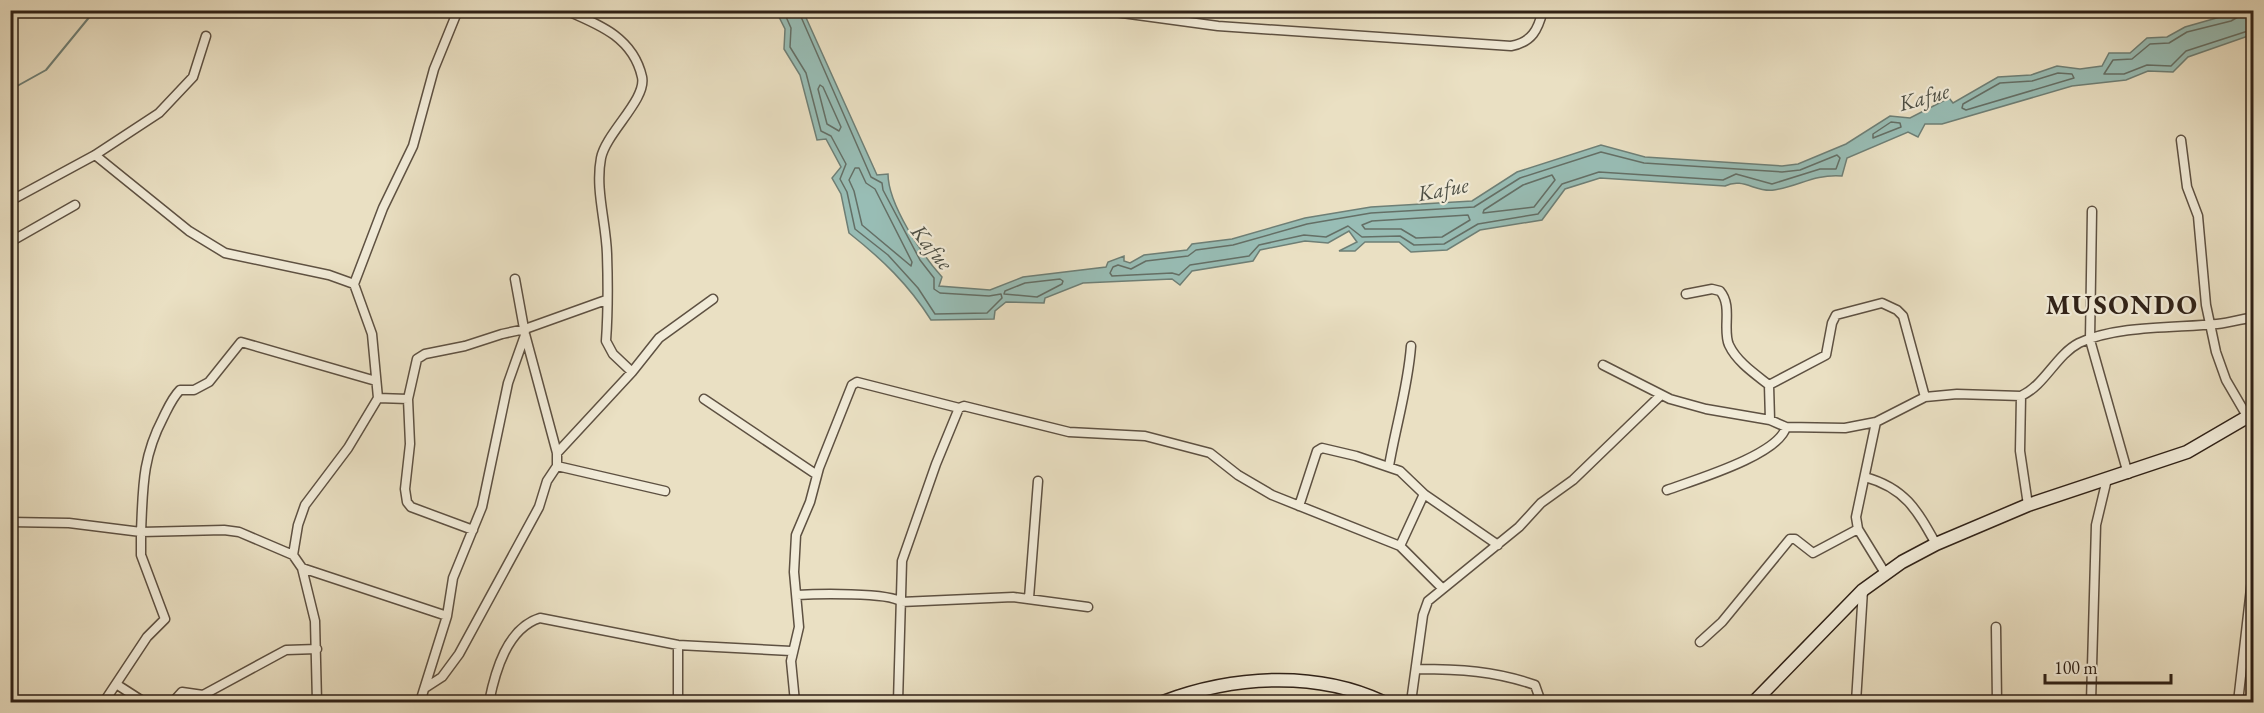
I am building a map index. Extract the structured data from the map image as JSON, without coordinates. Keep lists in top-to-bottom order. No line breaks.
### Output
{"districts":["MUSONDO"],"water":["Kafue"],"scale_bar":"100 m"}
